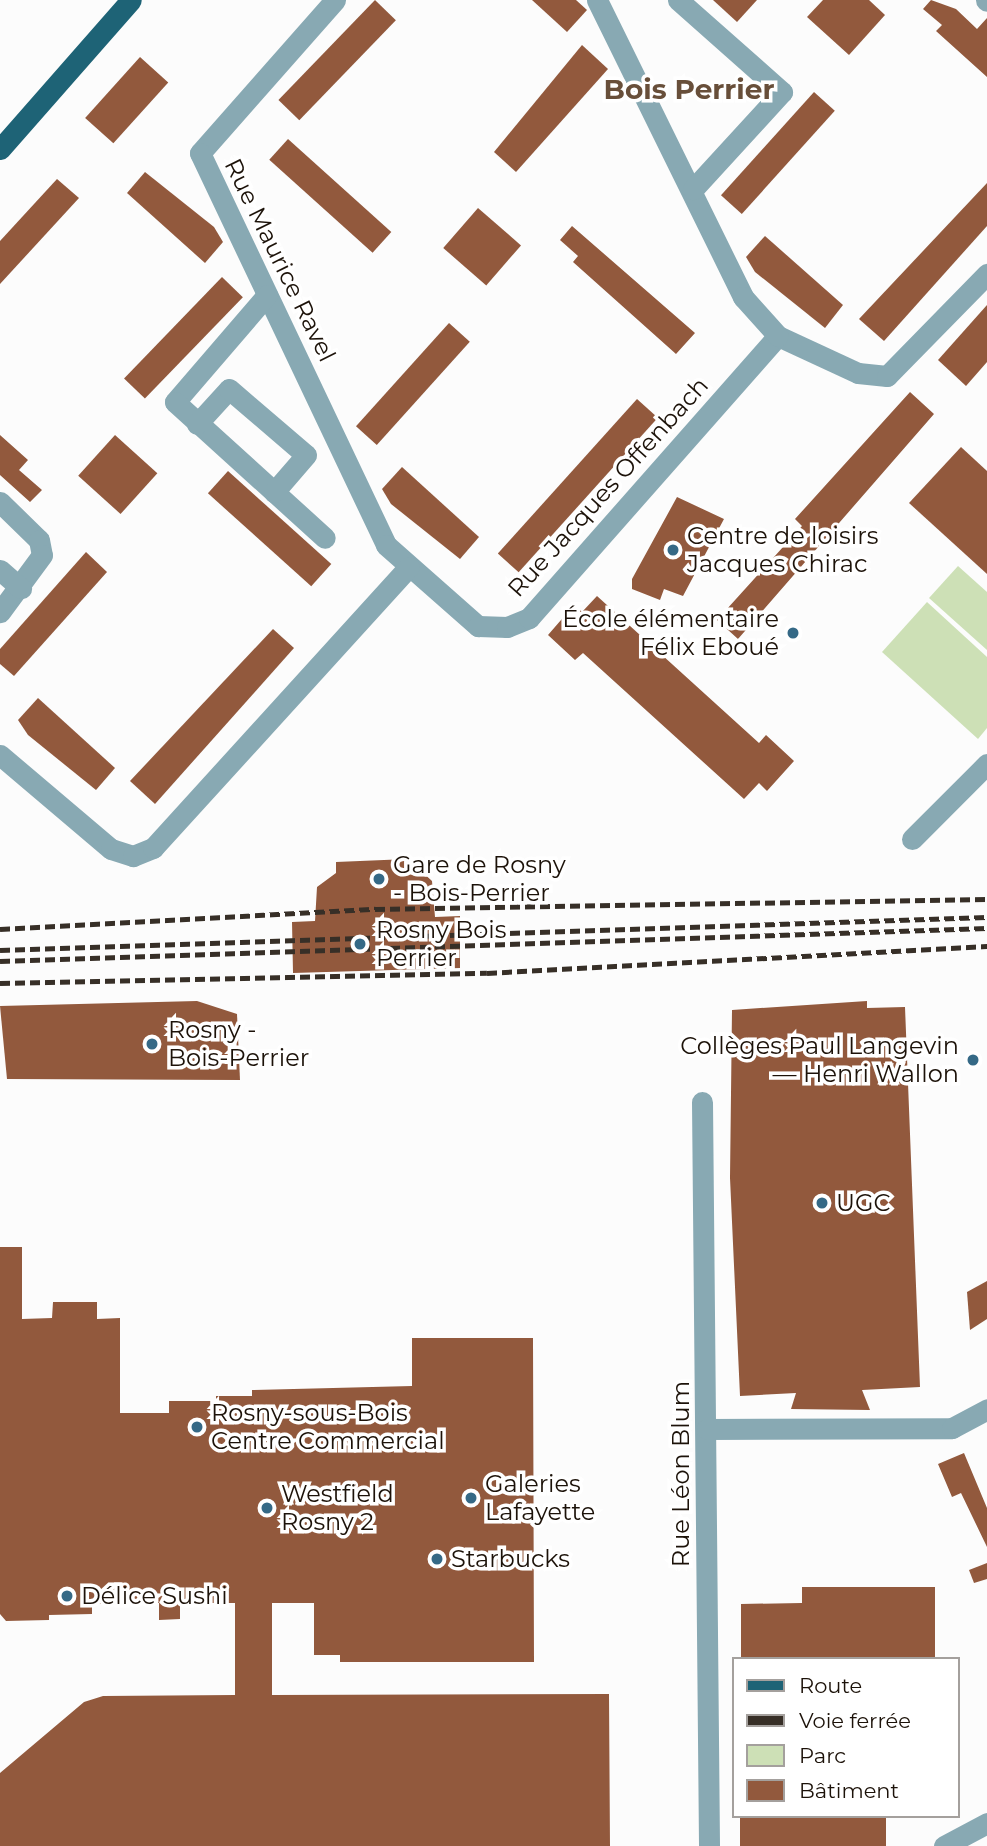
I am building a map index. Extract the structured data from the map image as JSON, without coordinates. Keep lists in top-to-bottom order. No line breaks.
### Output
{"streets":{"street":["Rue Maurice Ravel","Rue Jacques Offenbach","Rue Léon Blum"]},"crossings":[["Rue Maurice Ravel","Rue Jacques Offenbach"]],"districts":["Bois Perrier"],"places":["Centre de loisirs Jacques Chirac","École élémentaire Félix Eboué","Gare de Rosny - Bois-Perrier","Rosny Bois Perrier","Rosny - Bois-Perrier","Collèges Paul Langevin — Henri Wallon","UGC","Rosny-sous-Bois Centre Commercial","Galeries Lafayette","Westfield Rosny 2","Starbucks","Délice Sushi"],"legend":["Route","Voie ferrée","Parc","Bâtiment"]}
